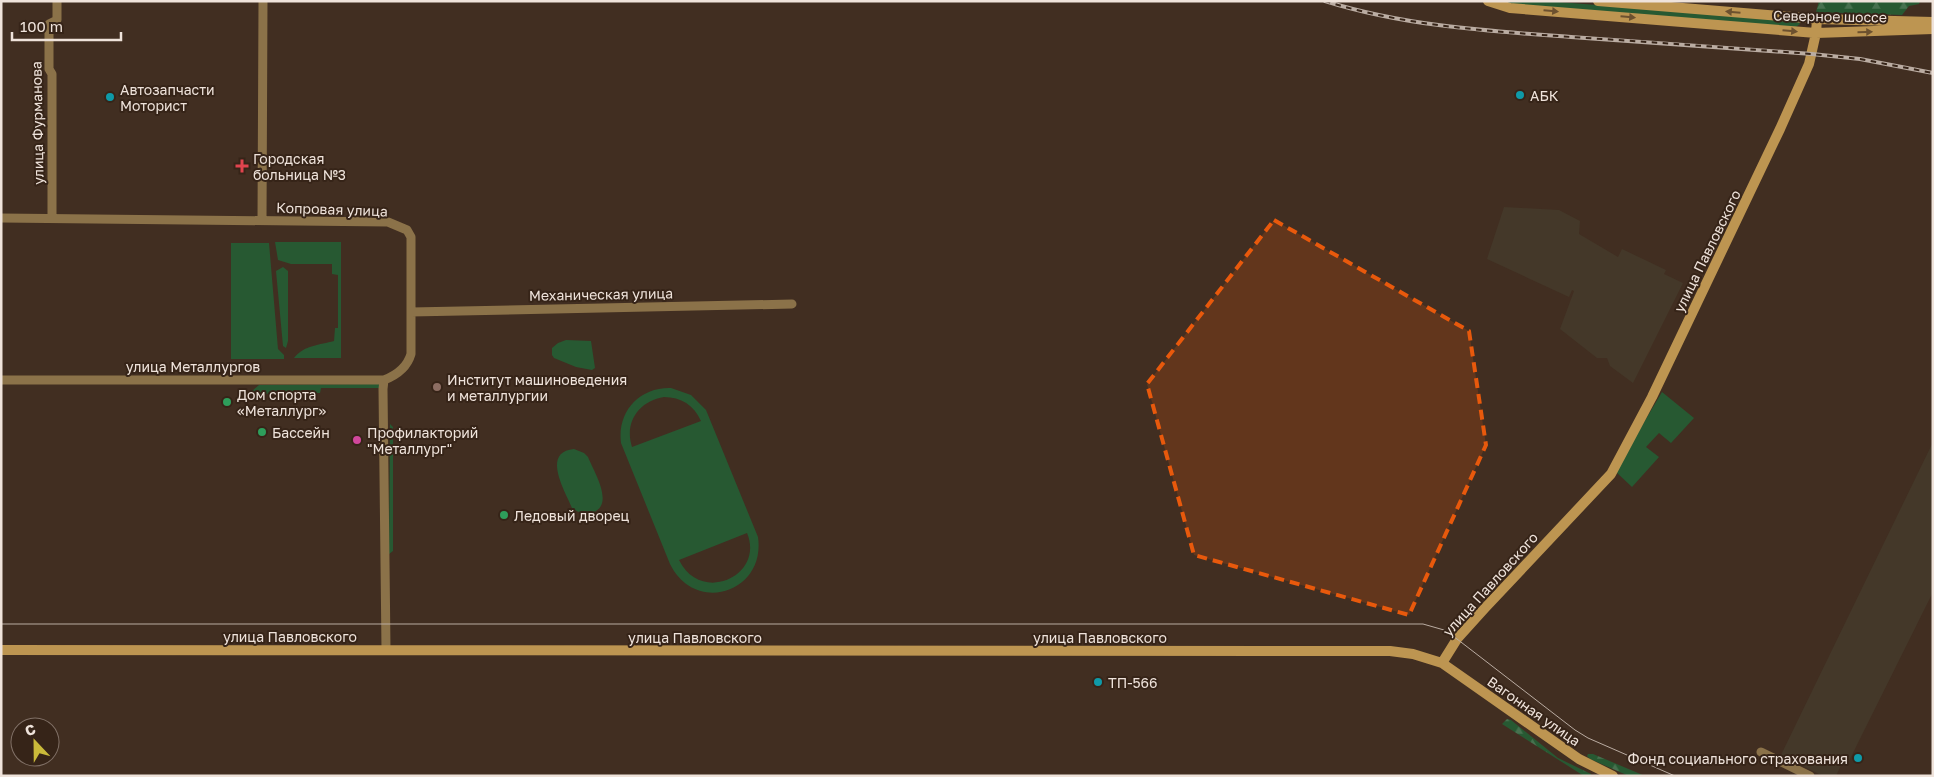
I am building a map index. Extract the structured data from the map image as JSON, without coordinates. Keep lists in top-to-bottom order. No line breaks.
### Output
{"streets":{"street":["Северное шоссе","улица Фурманова","Копровая улица","улица Павловского","Механическая улица","улица Металлургов","Вагонная улица"]},"crossings":[["Северное шоссе","улица Павловского"],["улица Фурманова","Копровая улица"],["Копровая улица","Механическая улица"],["Копровая улица","улица Металлургов"],["улица Павловского","Вагонная улица"]],"places":{"other":["АБК","Автозапчасти Моторист","Институт машиноведения и металлургии","Дом спорта «Металлург»","Бассейн","Профилакторий \"Металлург\"","Ледовый дворец","ТП-566","Фонд социального страхования"],"health":["Городская больница №3"]},"scale_bar":"100 m","north":"top"}
